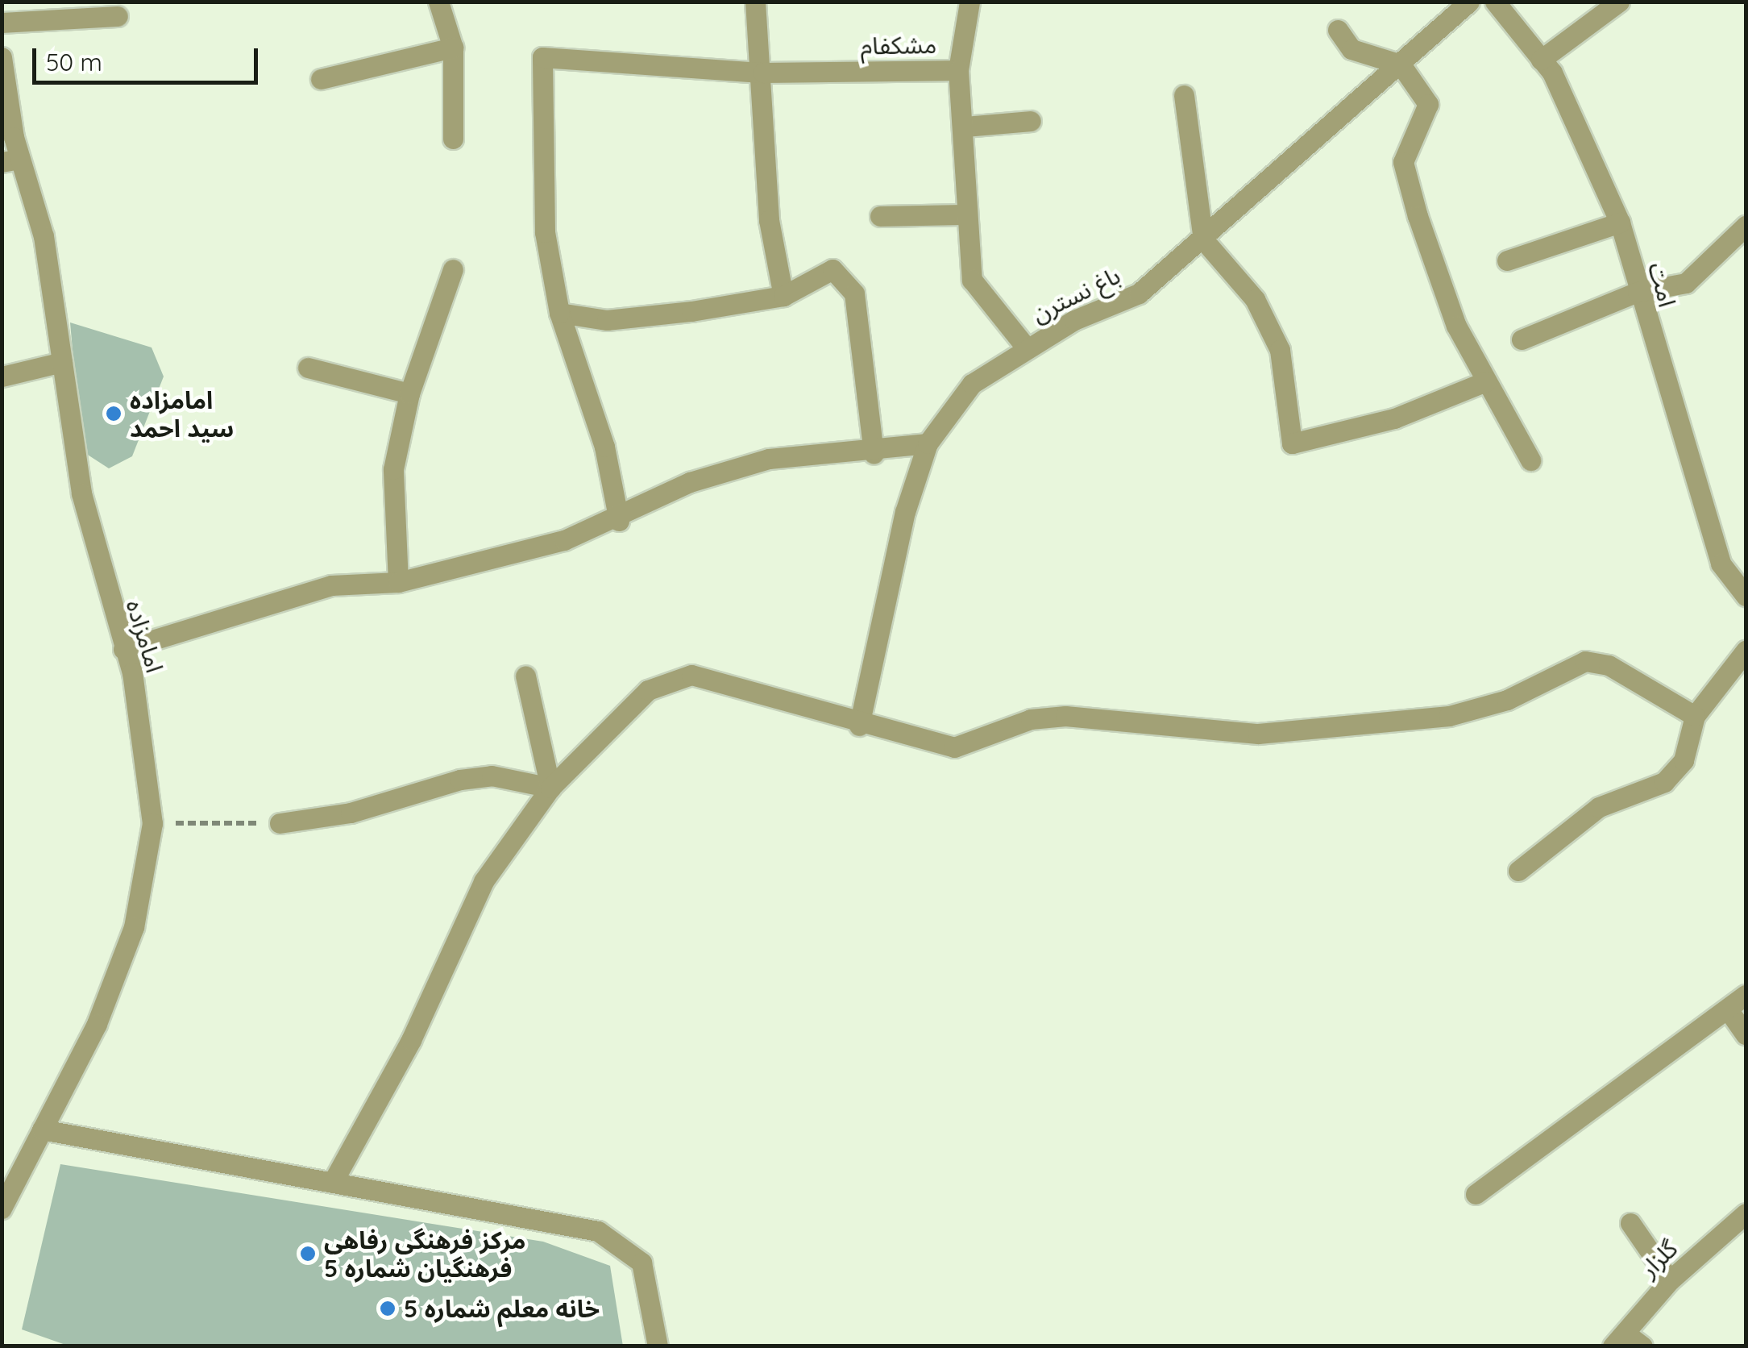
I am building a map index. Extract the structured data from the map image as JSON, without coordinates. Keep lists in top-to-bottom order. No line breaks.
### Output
{"streets":{"street":["مشکفام","امت","باغ نسترن","امامزاده","گلزار"]},"crossings":[["مشکفام","باغ نسترن"]],"places":["امامزاده سید احمد","مرکز فرهنگی رفاهی فرهنگیان شماره 5","خانه معلم شماره 5"],"scale_bar":"50 m"}
